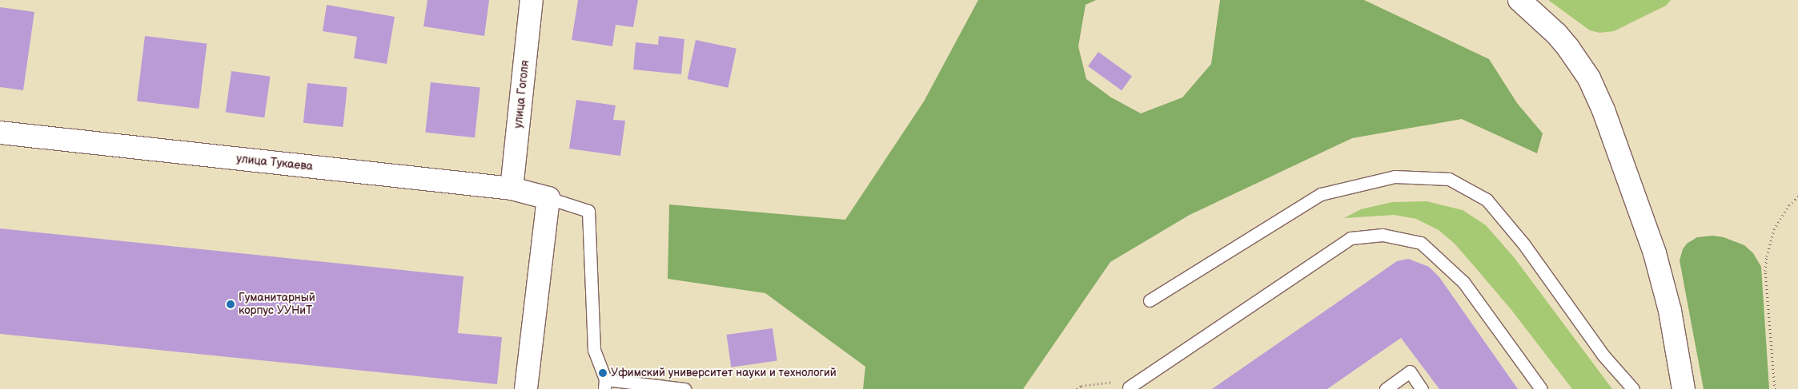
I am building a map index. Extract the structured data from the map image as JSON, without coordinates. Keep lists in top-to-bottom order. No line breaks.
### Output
{"streets":{"street":["улица Гоголя","улица Тукаева"]},"crossings":[["улица Гоголя","улица Тукаева"]],"places":["Гуманитарный корпус УУНиТ","Уфимский университет науки и технологий"]}
